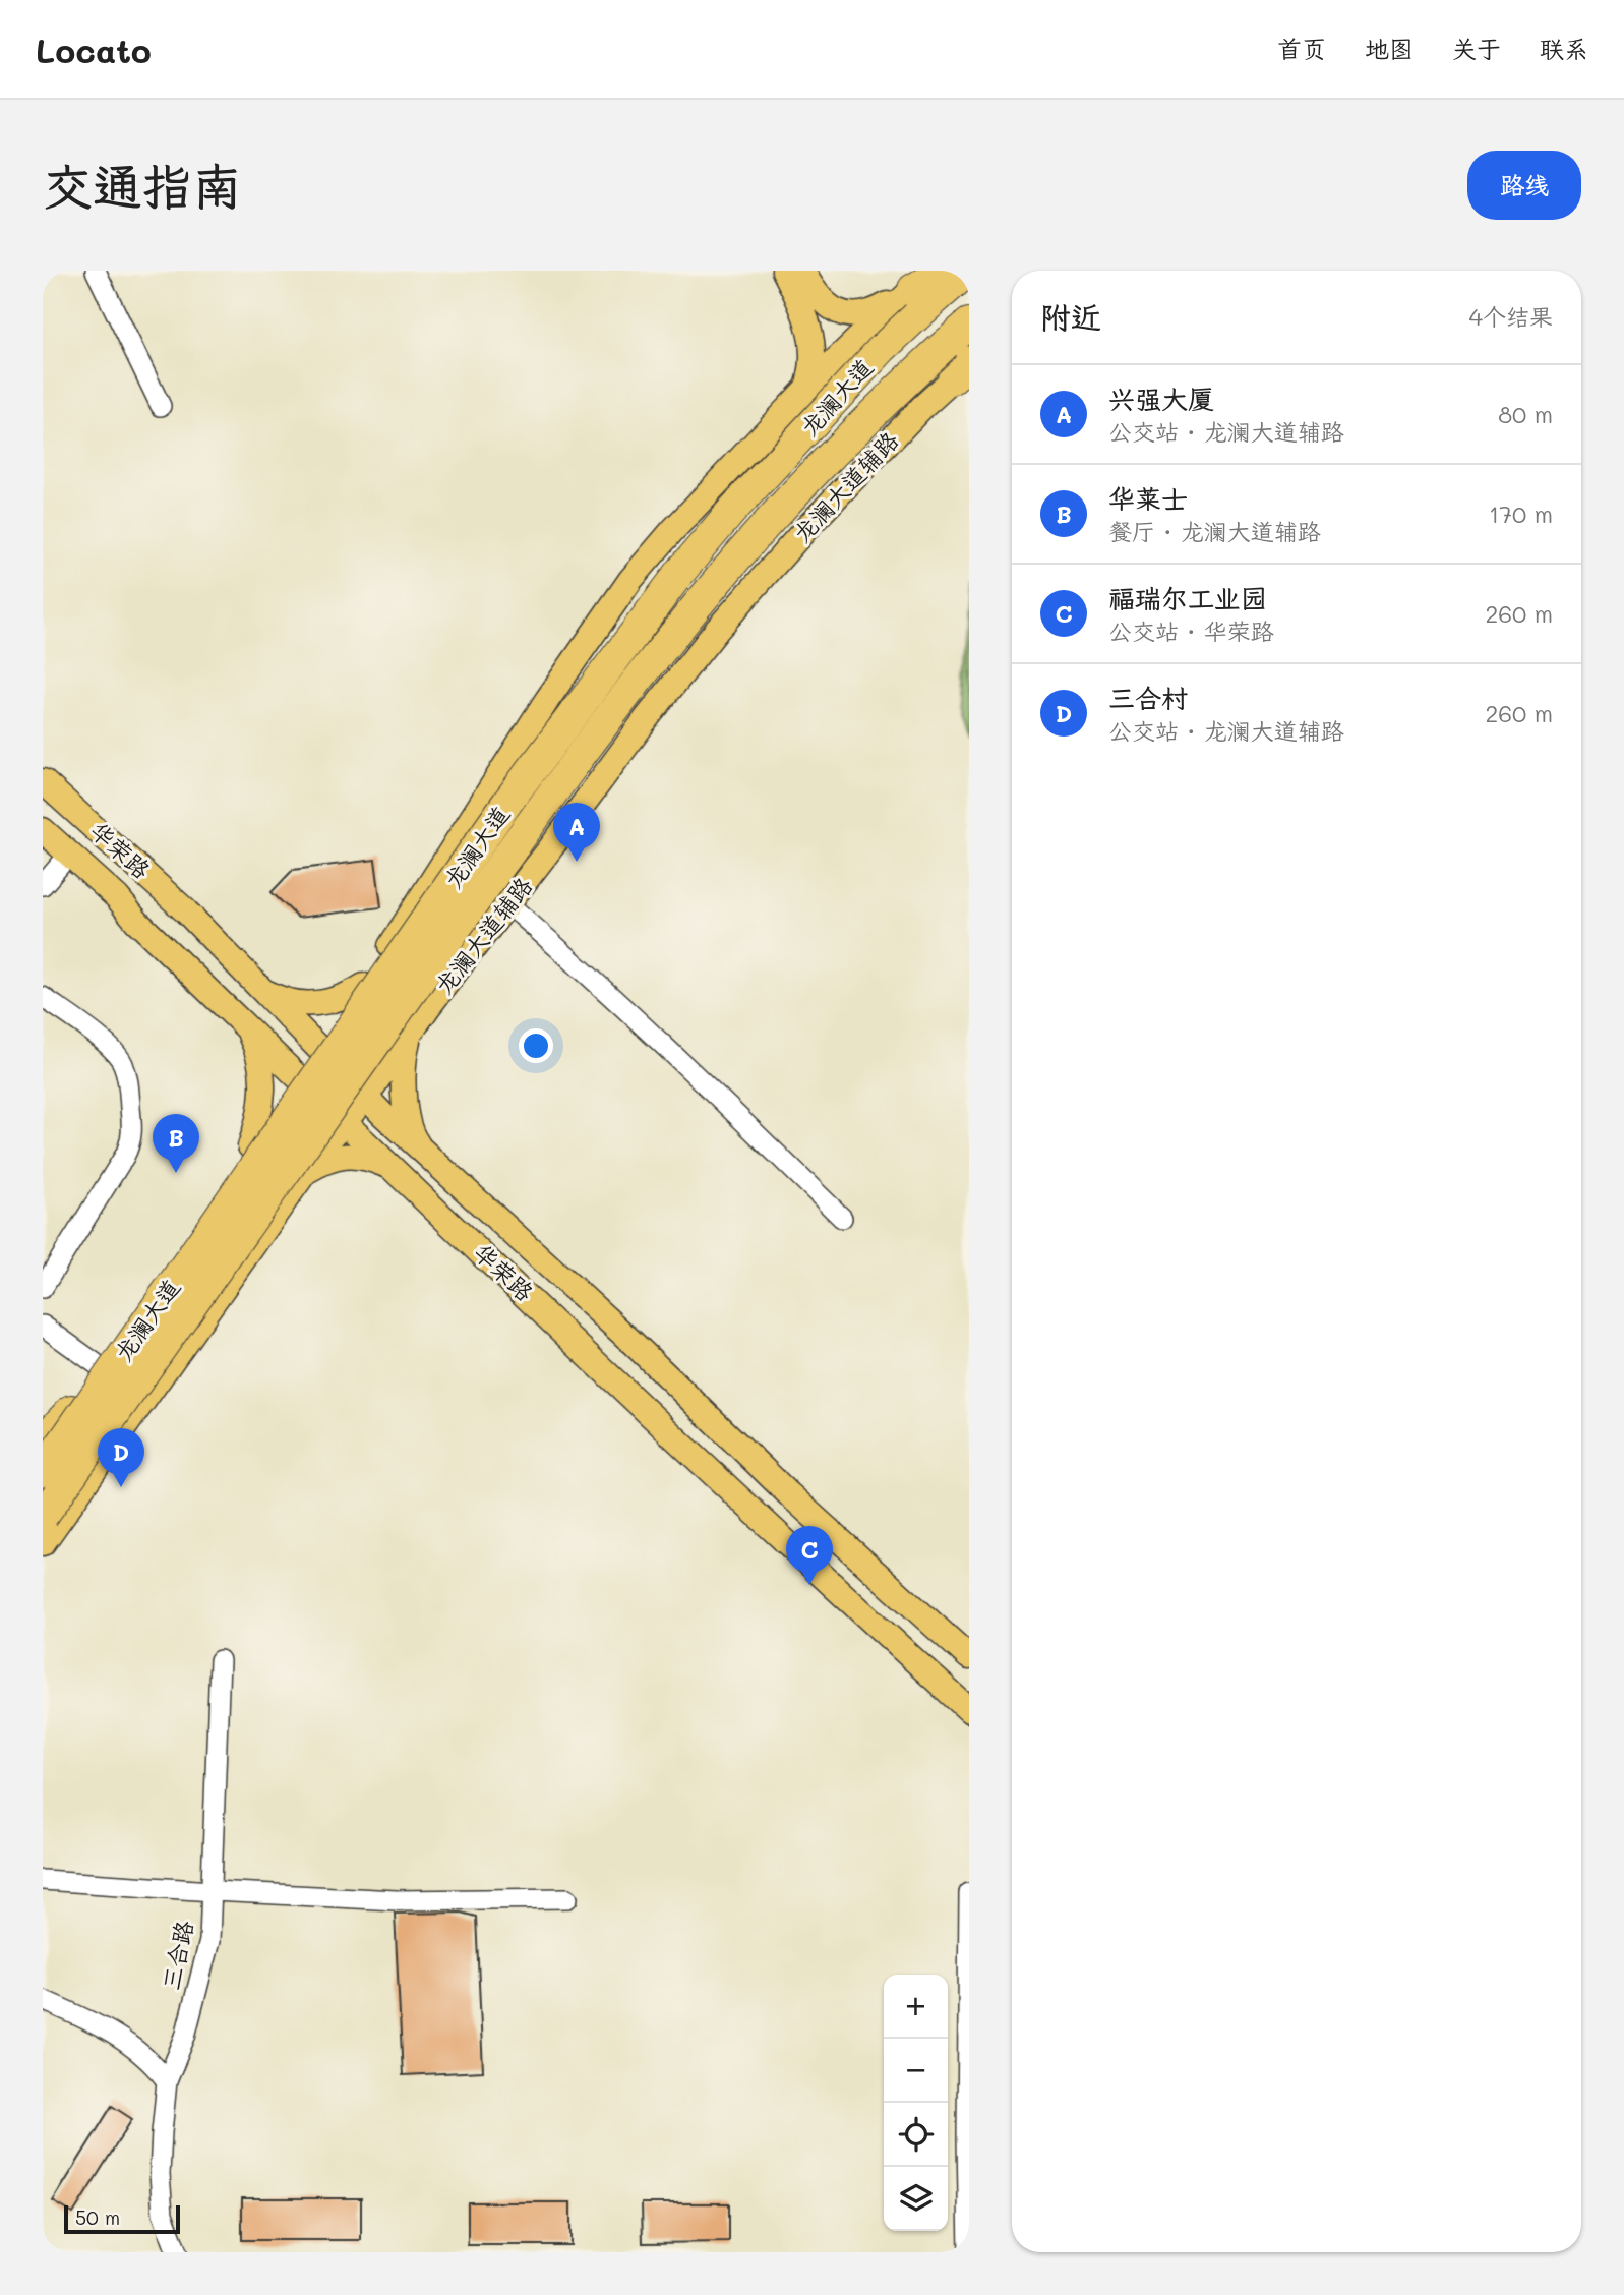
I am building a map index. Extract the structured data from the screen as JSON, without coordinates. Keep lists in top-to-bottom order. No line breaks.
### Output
{"streets":{"highway":["龙澜大道"],"main road":["龙澜大道辅路","华荣路"],"street":["三合路"]},"crossings":[["龙澜大道","龙澜大道辅路"],["龙澜大道辅路","华荣路"]],"scale_bar":"50 m","page":{"header":"Locato","nav":["首页","地图","关于","联系"],"buttons":"路线","title":"交通指南","heading":["附近","4个结果"],"list":[{"mark":"A","name":"兴强大厦","note":"公交站 · 龙澜大道辅路","value":"80 m"},{"mark":"B","name":"华莱士","note":"餐厅 · 龙澜大道辅路","value":"170 m"},{"mark":"C","name":"福瑞尔工业园","note":"公交站 · 华荣路","value":"260 m"},{"mark":"D","name":"三合村","note":"公交站 · 龙澜大道辅路","value":"260 m"}],"pins":["A","B","D","C"],"map_buttons":["+","−"],"scale":"50 m"}}
